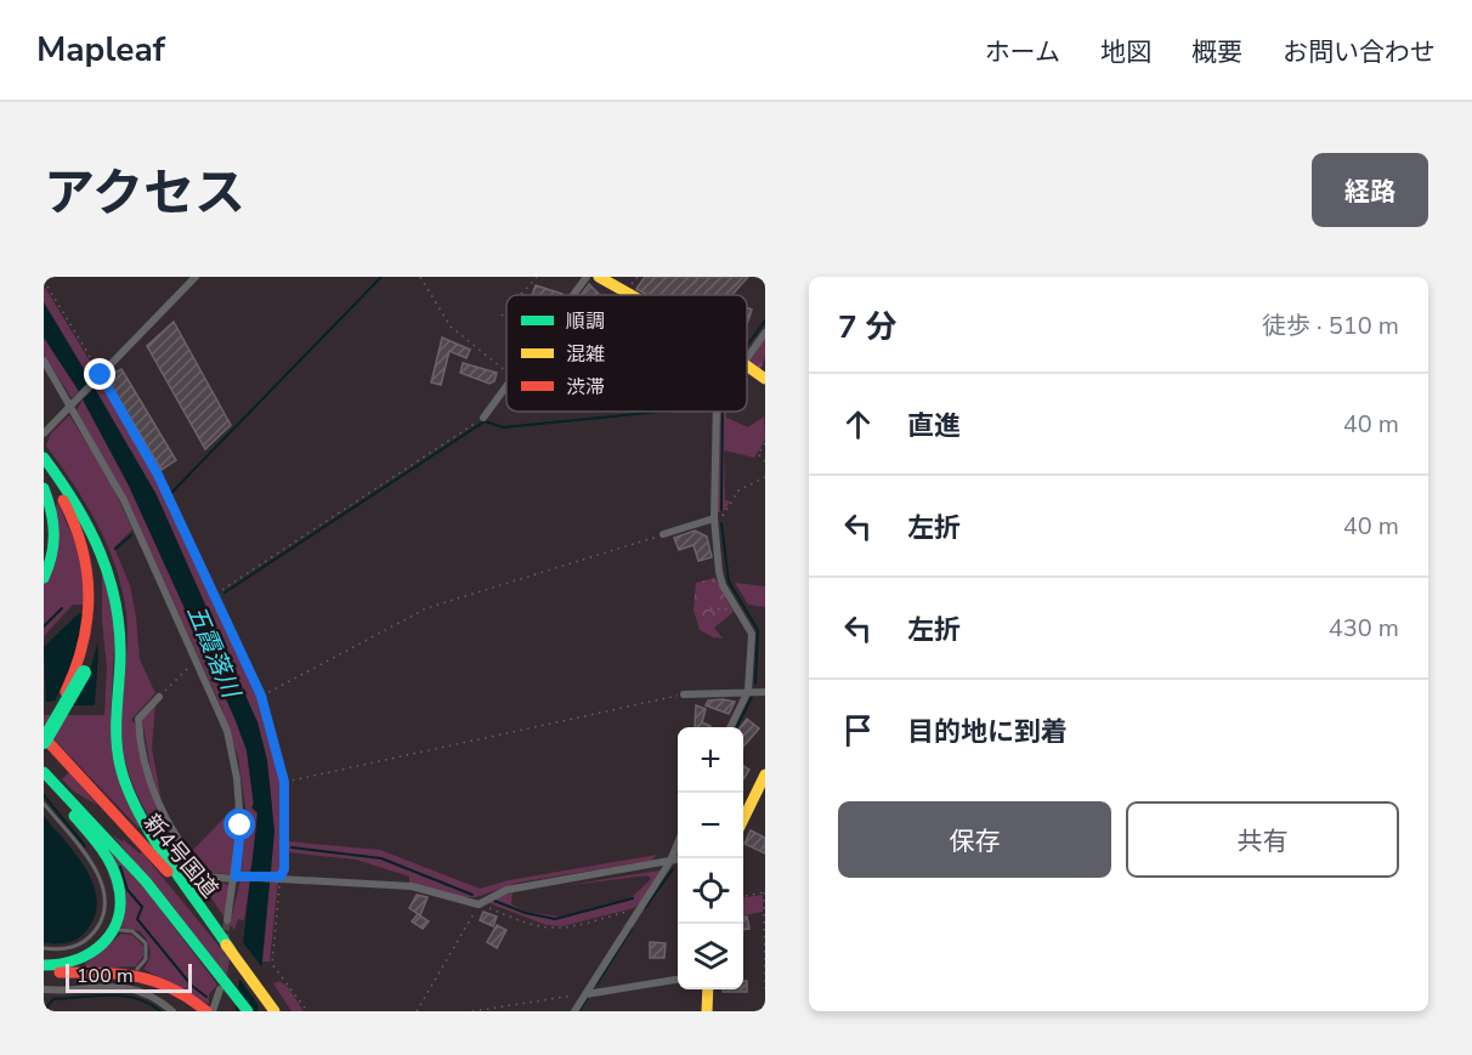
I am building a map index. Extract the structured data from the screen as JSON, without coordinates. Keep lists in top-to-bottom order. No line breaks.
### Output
{"streets":{"main road":["新4号国道"]},"water":["五霞落川"],"legend":["順調","混雑","渋滞"],"scale_bar":"100 m","page":{"header":"Mapleaf","nav":["ホーム","地図","概要","お問い合わせ"],"title":"アクセス","buttons":["経路",["保存","共有"]],"heading":["7 分","徒歩 · 510 m"],"list":[["直進","40 m"],["左折","40 m"],["左折","430 m"],"目的地に到着"],"map_buttons":["+","−"],"scale":"100 m"}}
